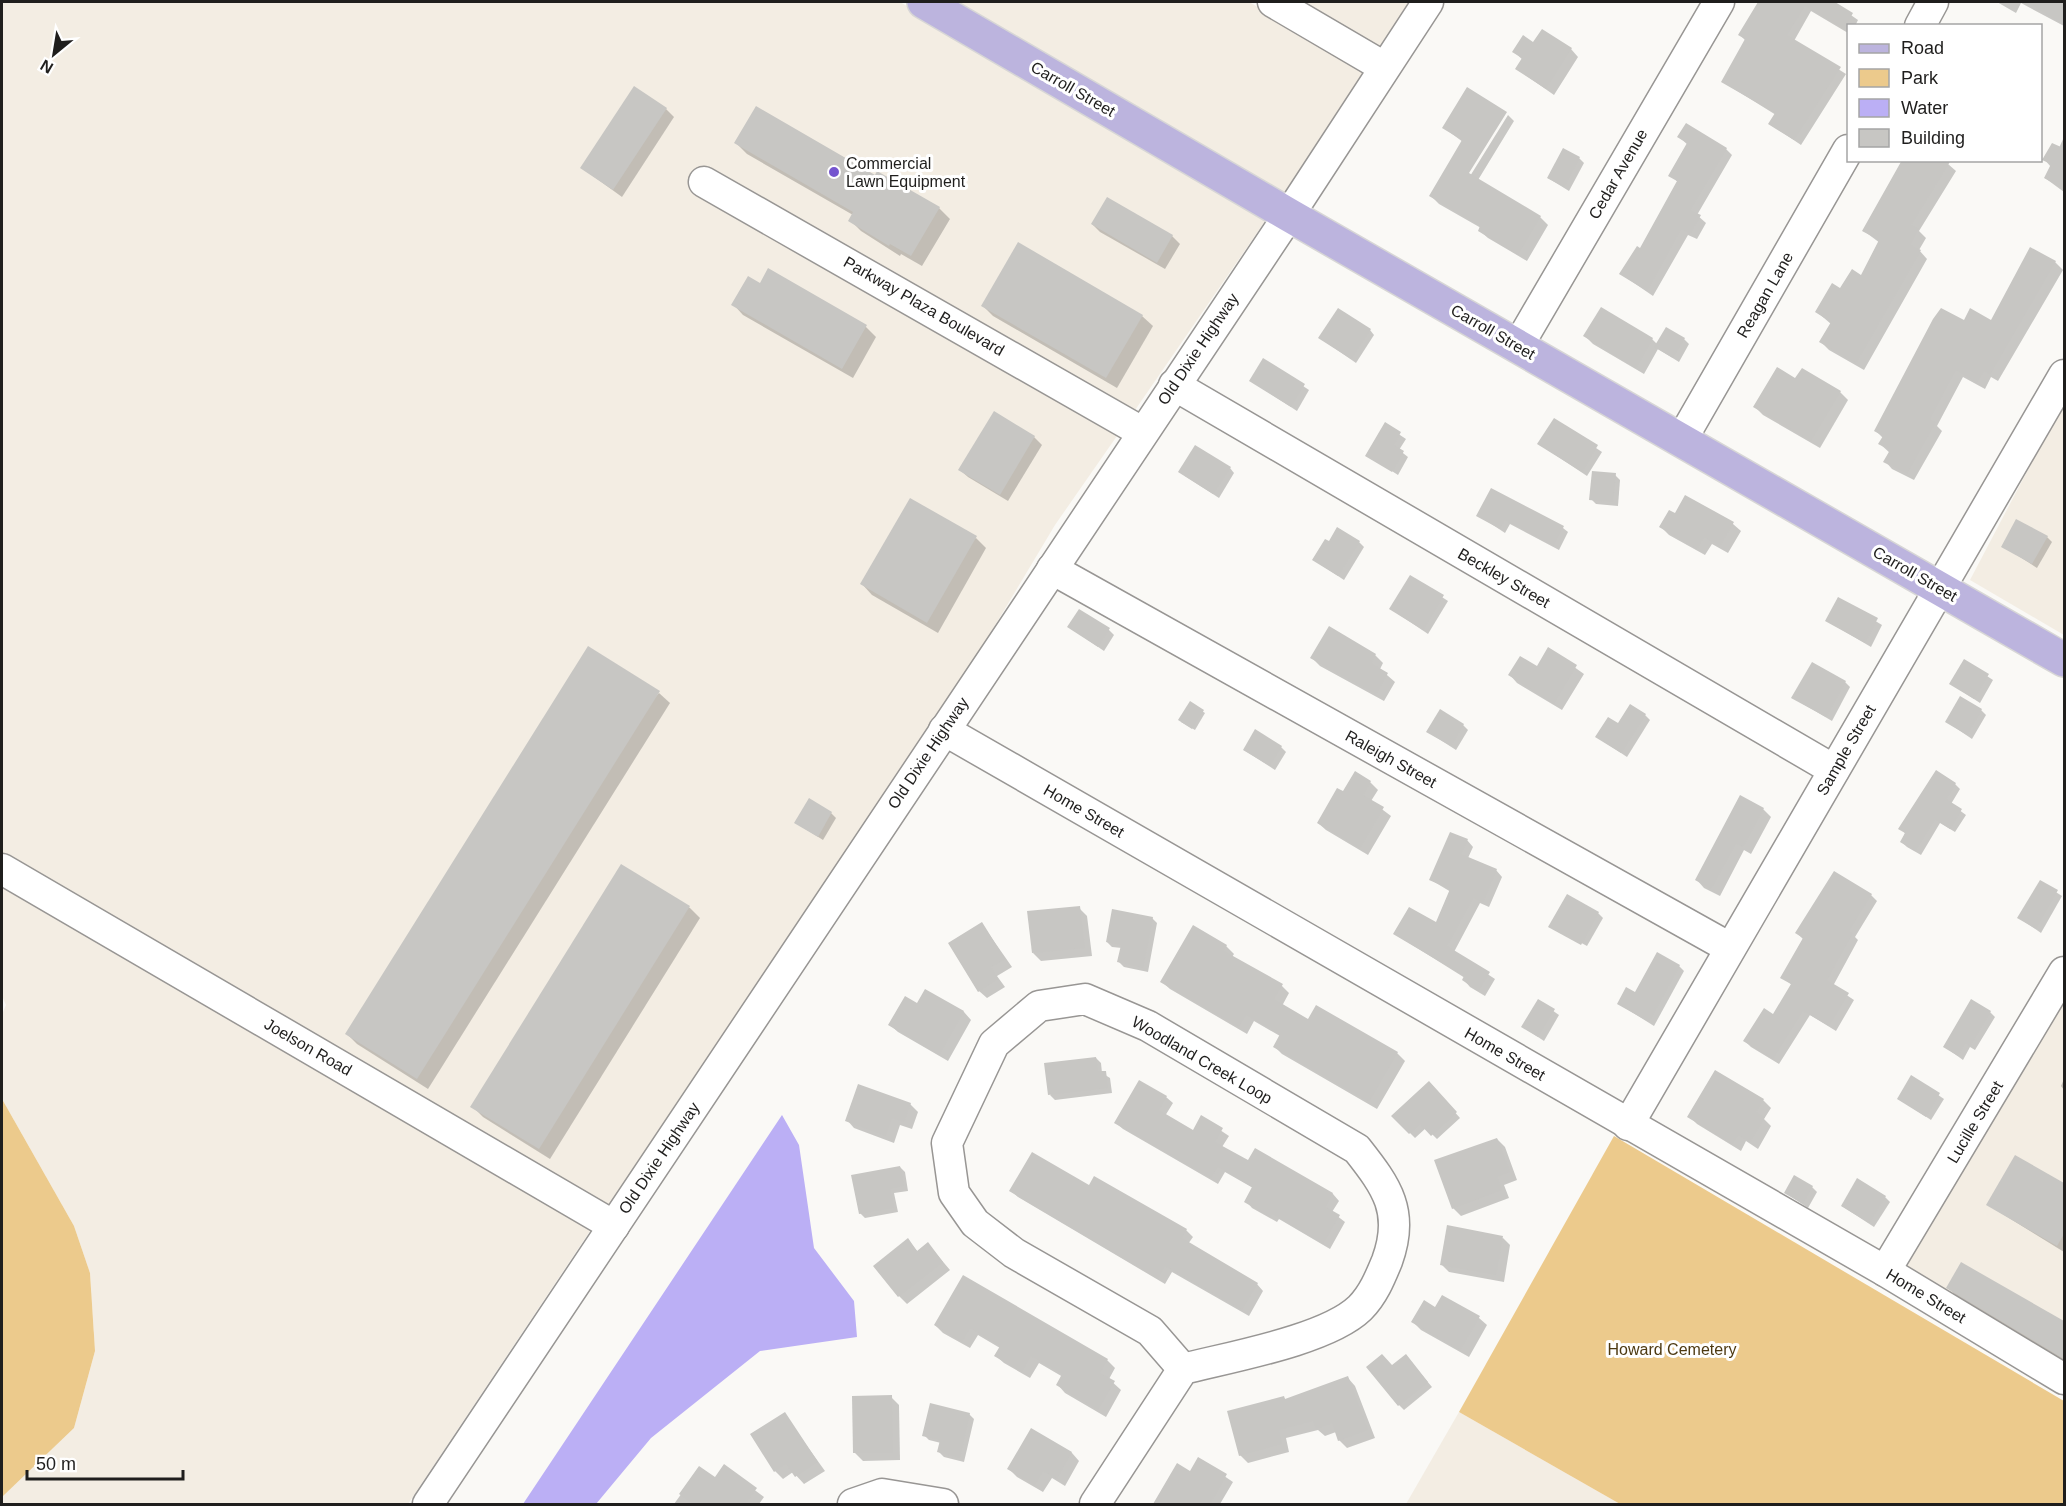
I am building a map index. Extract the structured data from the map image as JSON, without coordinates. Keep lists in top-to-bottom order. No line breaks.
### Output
{"streets":{"main road":["Carroll Street"],"street":["Cedar Avenue","Reagan Lane","Parkway Plaza Boulevard","Old Dixie Highway","Beckley Street","Sample Street","Raleigh Street","Home Street","Joelson Road","Woodland Creek Loop","Lucille Street"]},"crossings":[["Carroll Street","Cedar Avenue"],["Carroll Street","Reagan Lane"],["Carroll Street","Old Dixie Highway"],["Carroll Street","Sample Street"],["Parkway Plaza Boulevard","Old Dixie Highway"],["Old Dixie Highway","Beckley Street"],["Old Dixie Highway","Raleigh Street"],["Old Dixie Highway","Home Street"],["Old Dixie Highway","Joelson Road"],["Beckley Street","Sample Street"],["Sample Street","Raleigh Street"],["Sample Street","Home Street"],["Home Street","Lucille Street"]],"parks":["Howard Cemetery"],"places":["Commercial Lawn Equipment"],"legend":["Road","Park","Water","Building"],"scale_bar":"50 m","north":"bottom left"}
